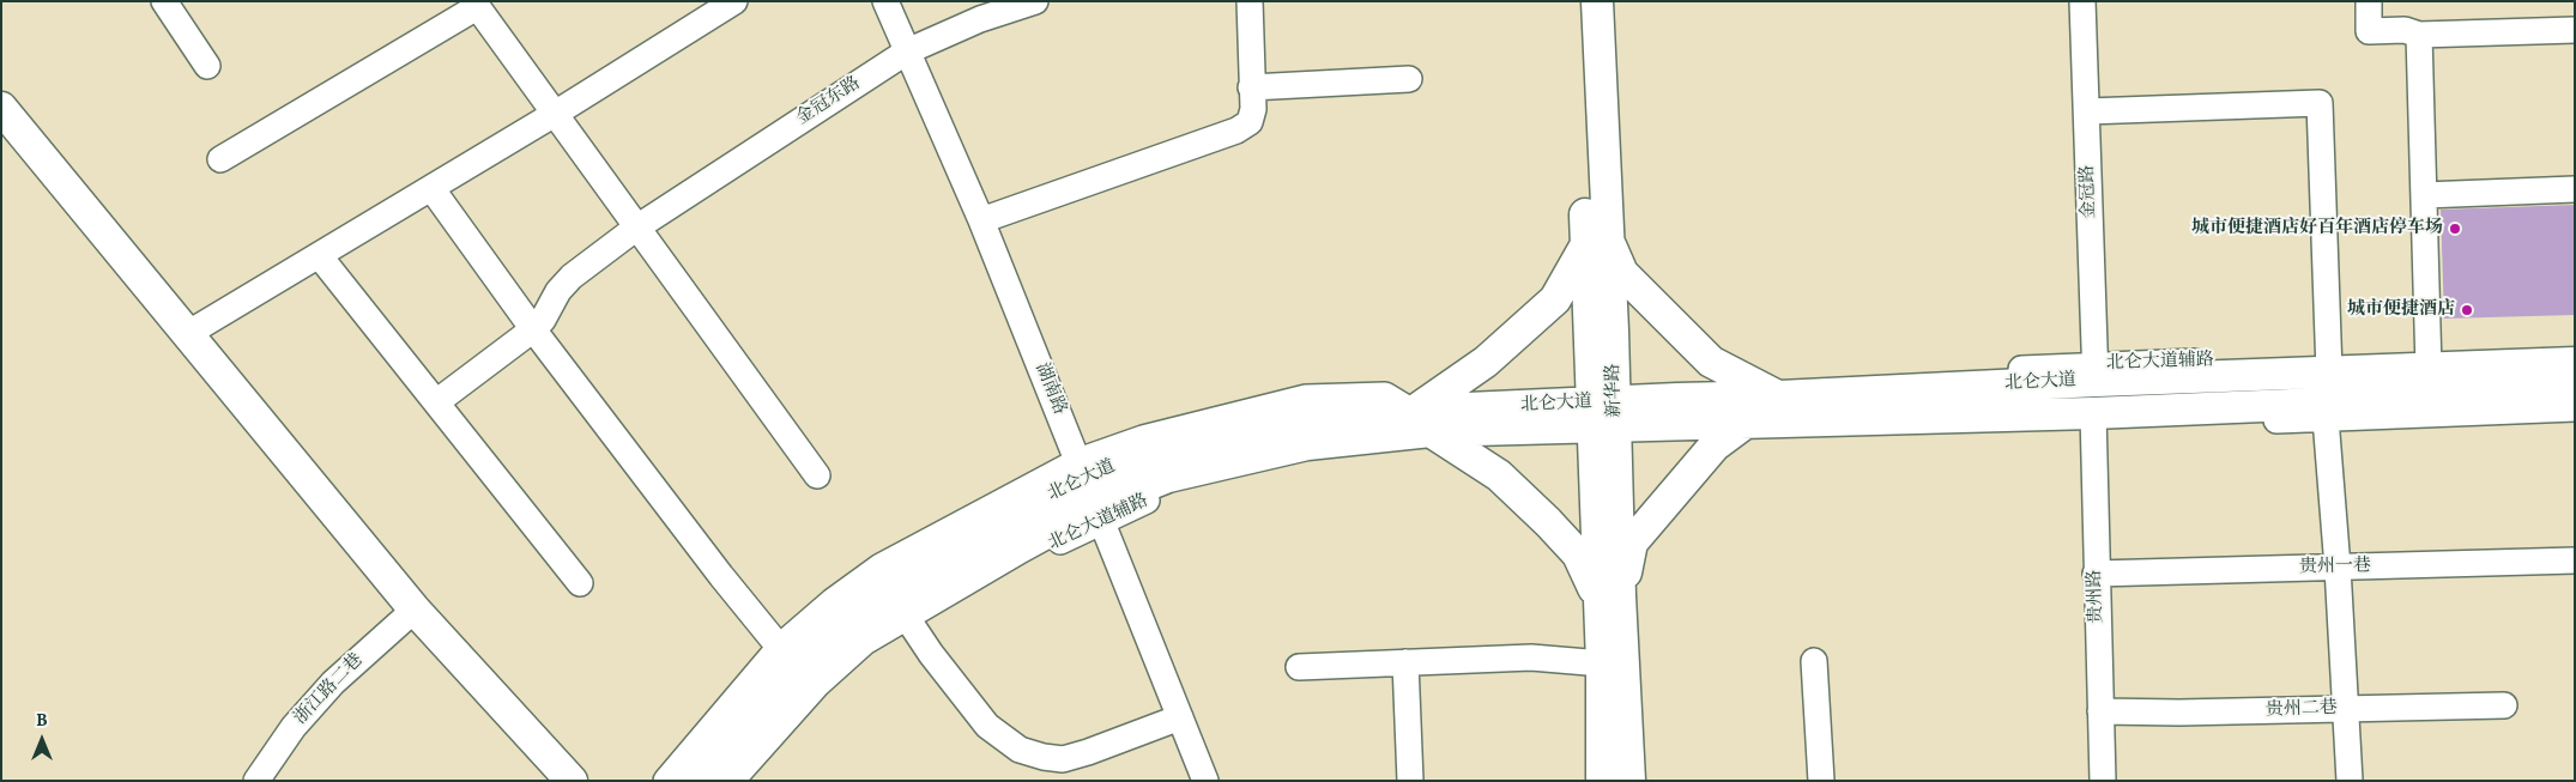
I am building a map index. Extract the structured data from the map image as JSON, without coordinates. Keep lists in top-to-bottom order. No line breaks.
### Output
{"streets":{"main road":["北仑大道","新华路"],"street":["金冠东路","金冠路","北仑大道辅路","湖南路","贵州一巷","贵州路","浙江路二巷","贵州二巷"]},"crossings":[["金冠东路","湖南路"],["金冠路","北仑大道辅路"],["金冠路","北仑大道"],["北仑大道辅路","北仑大道"],["北仑大道辅路","湖南路"],["北仑大道","湖南路"],["北仑大道","新华路"],["北仑大道","贵州路"],["贵州一巷","贵州路"],["贵州路","贵州二巷"]],"places":["城市便捷酒店好百年酒店停车场","城市便捷酒店"],"north":"top"}
